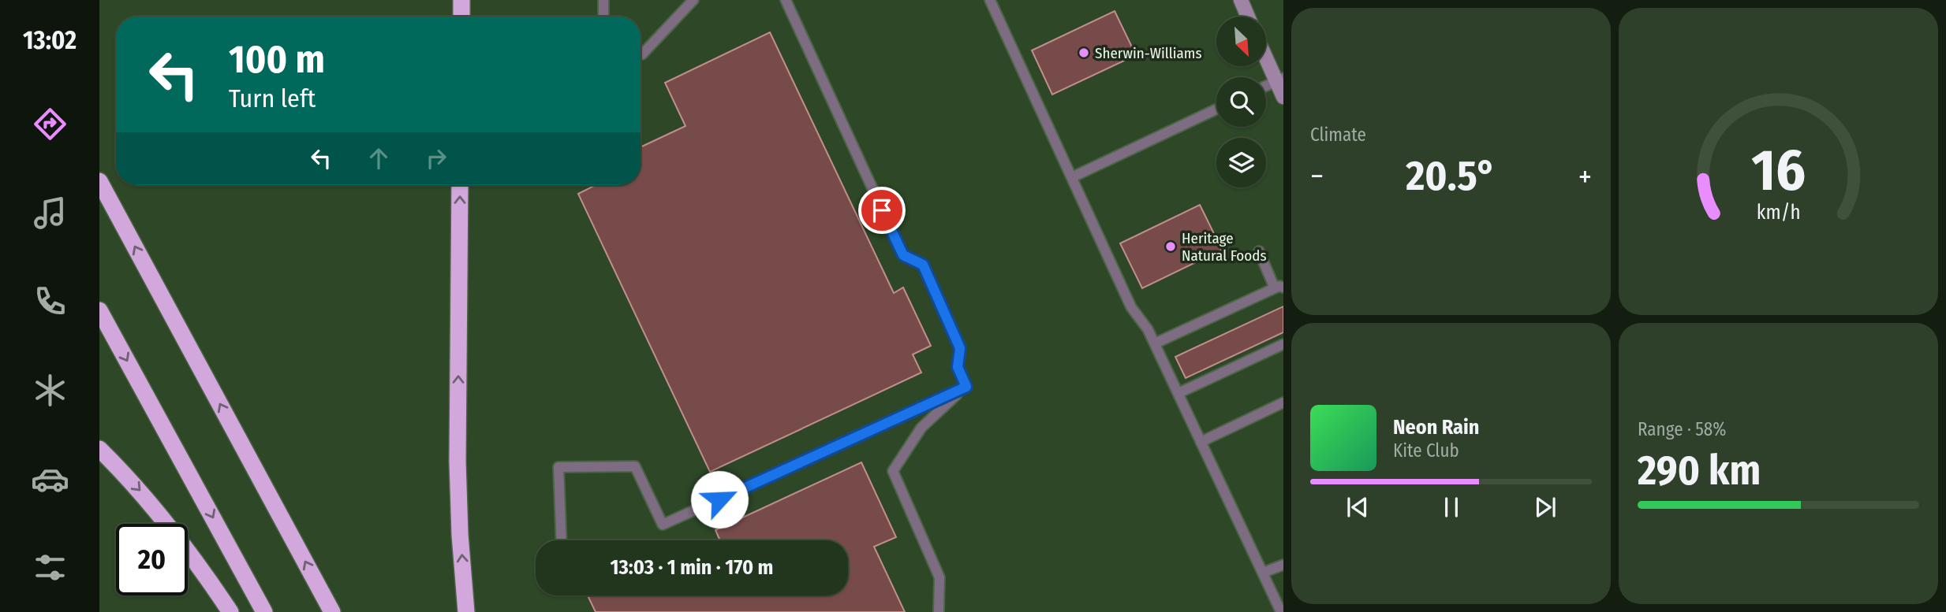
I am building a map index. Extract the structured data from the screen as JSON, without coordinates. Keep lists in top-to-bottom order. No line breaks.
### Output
{"places":["Sherwin-Williams","Heritage Natural Foods"],"north":"bottom right","page":{"tabs":"13:02","tile":["Climate",["Range · 58%","290 km"]],"turn":["100 m","Turn left"],"heat":["−","20.5°","+"],"song":["Neon Rain","Kite Club"],"limit":"20","trip":"13:03 · 1 min · 170 m","gauge":["16","km/h"]}}
